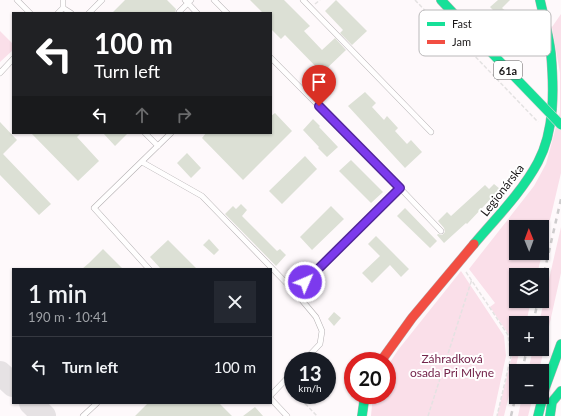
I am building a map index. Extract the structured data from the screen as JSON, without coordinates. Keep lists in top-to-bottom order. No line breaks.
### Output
{"streets":{"street":["61a","Legionárska"]},"parks":["Záhradková osada Pri Mlyne"],"legend":["Fast","Jam"],"north":"top","page":{"turn":["100 m","Turn left"],"map_buttons":["+","−"],"heading":["1 min","190 m · 10:41"],"list":[{"name":"Turn left","value":"100 m"}],"speed":"13 km/h","limit":"20"}}
